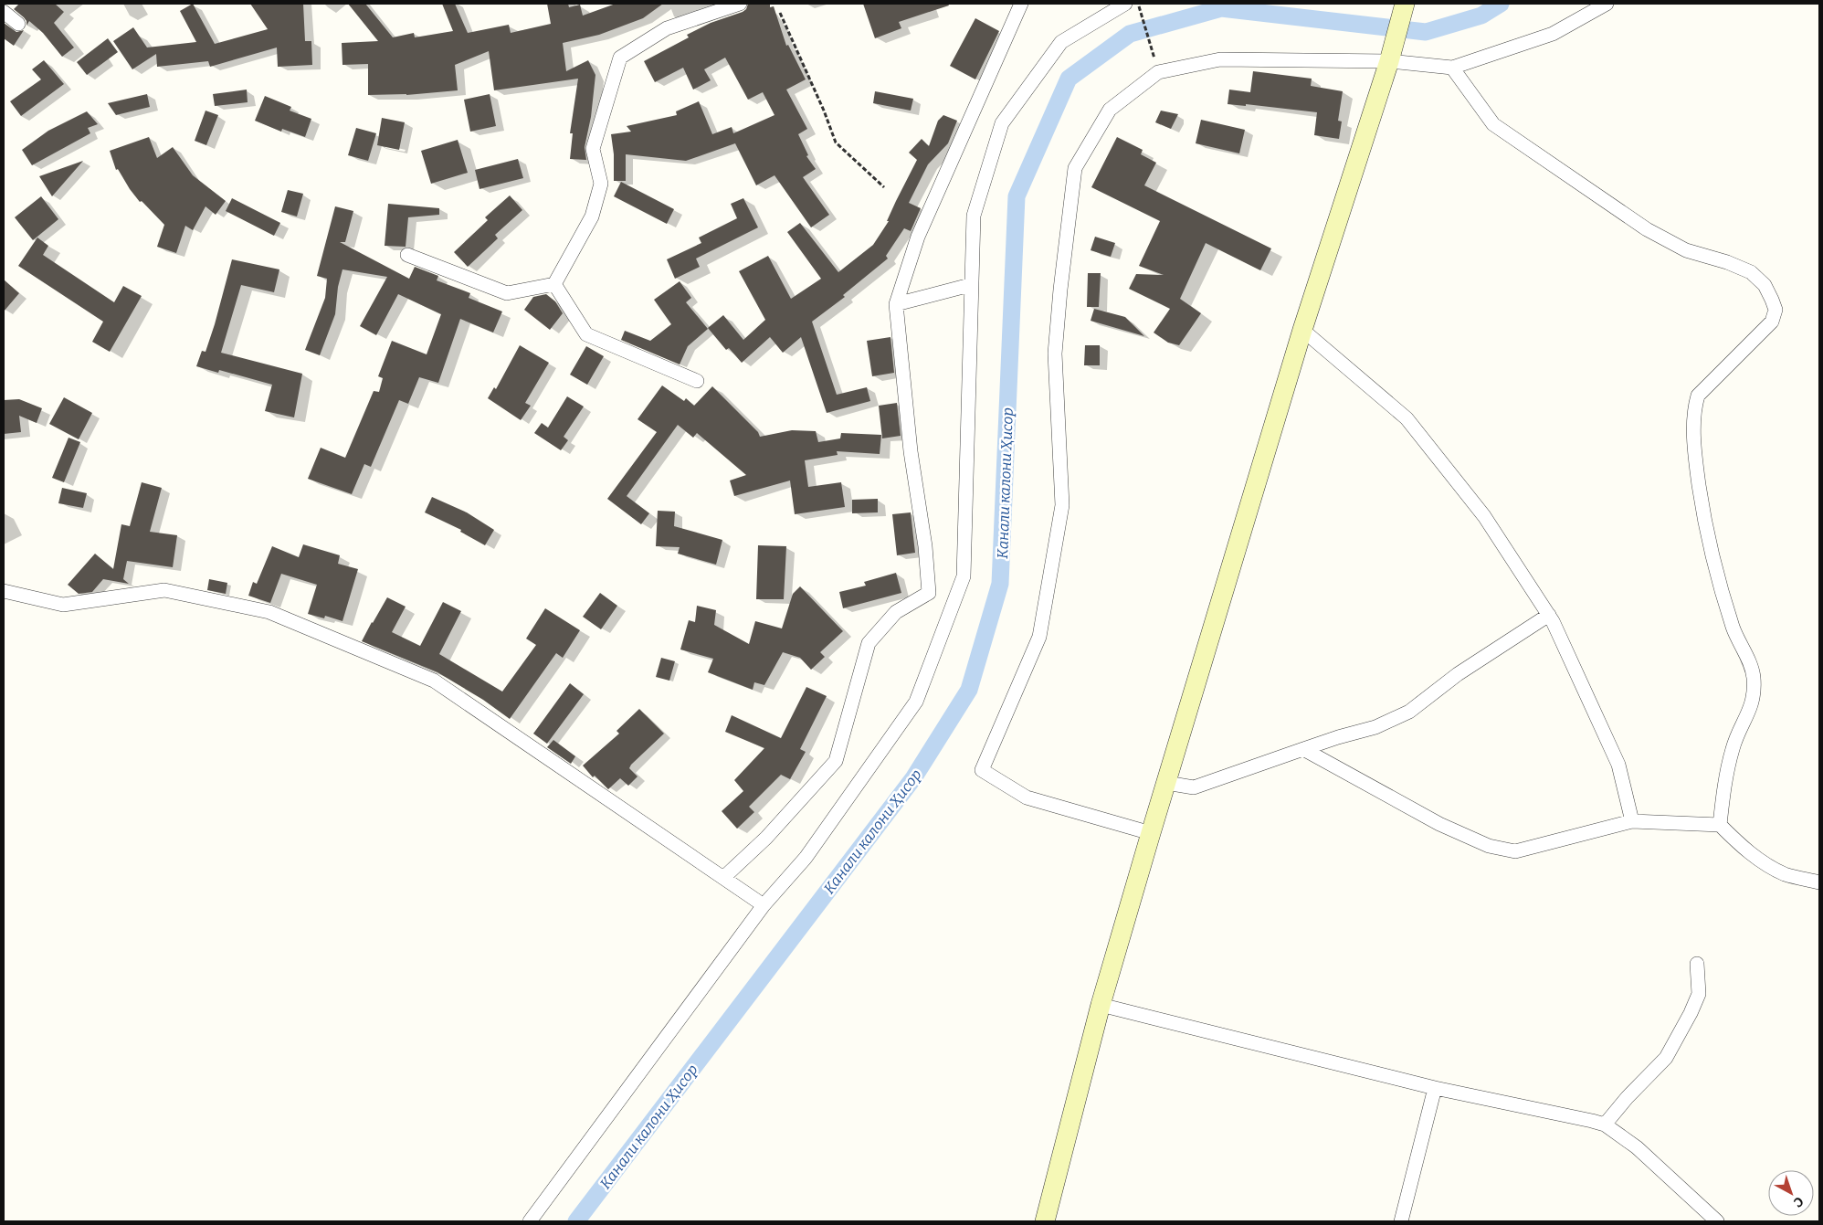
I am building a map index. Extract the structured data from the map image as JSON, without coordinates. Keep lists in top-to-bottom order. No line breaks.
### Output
{"water":["Канали калони Ҳисор"],"north":"bottom right"}
